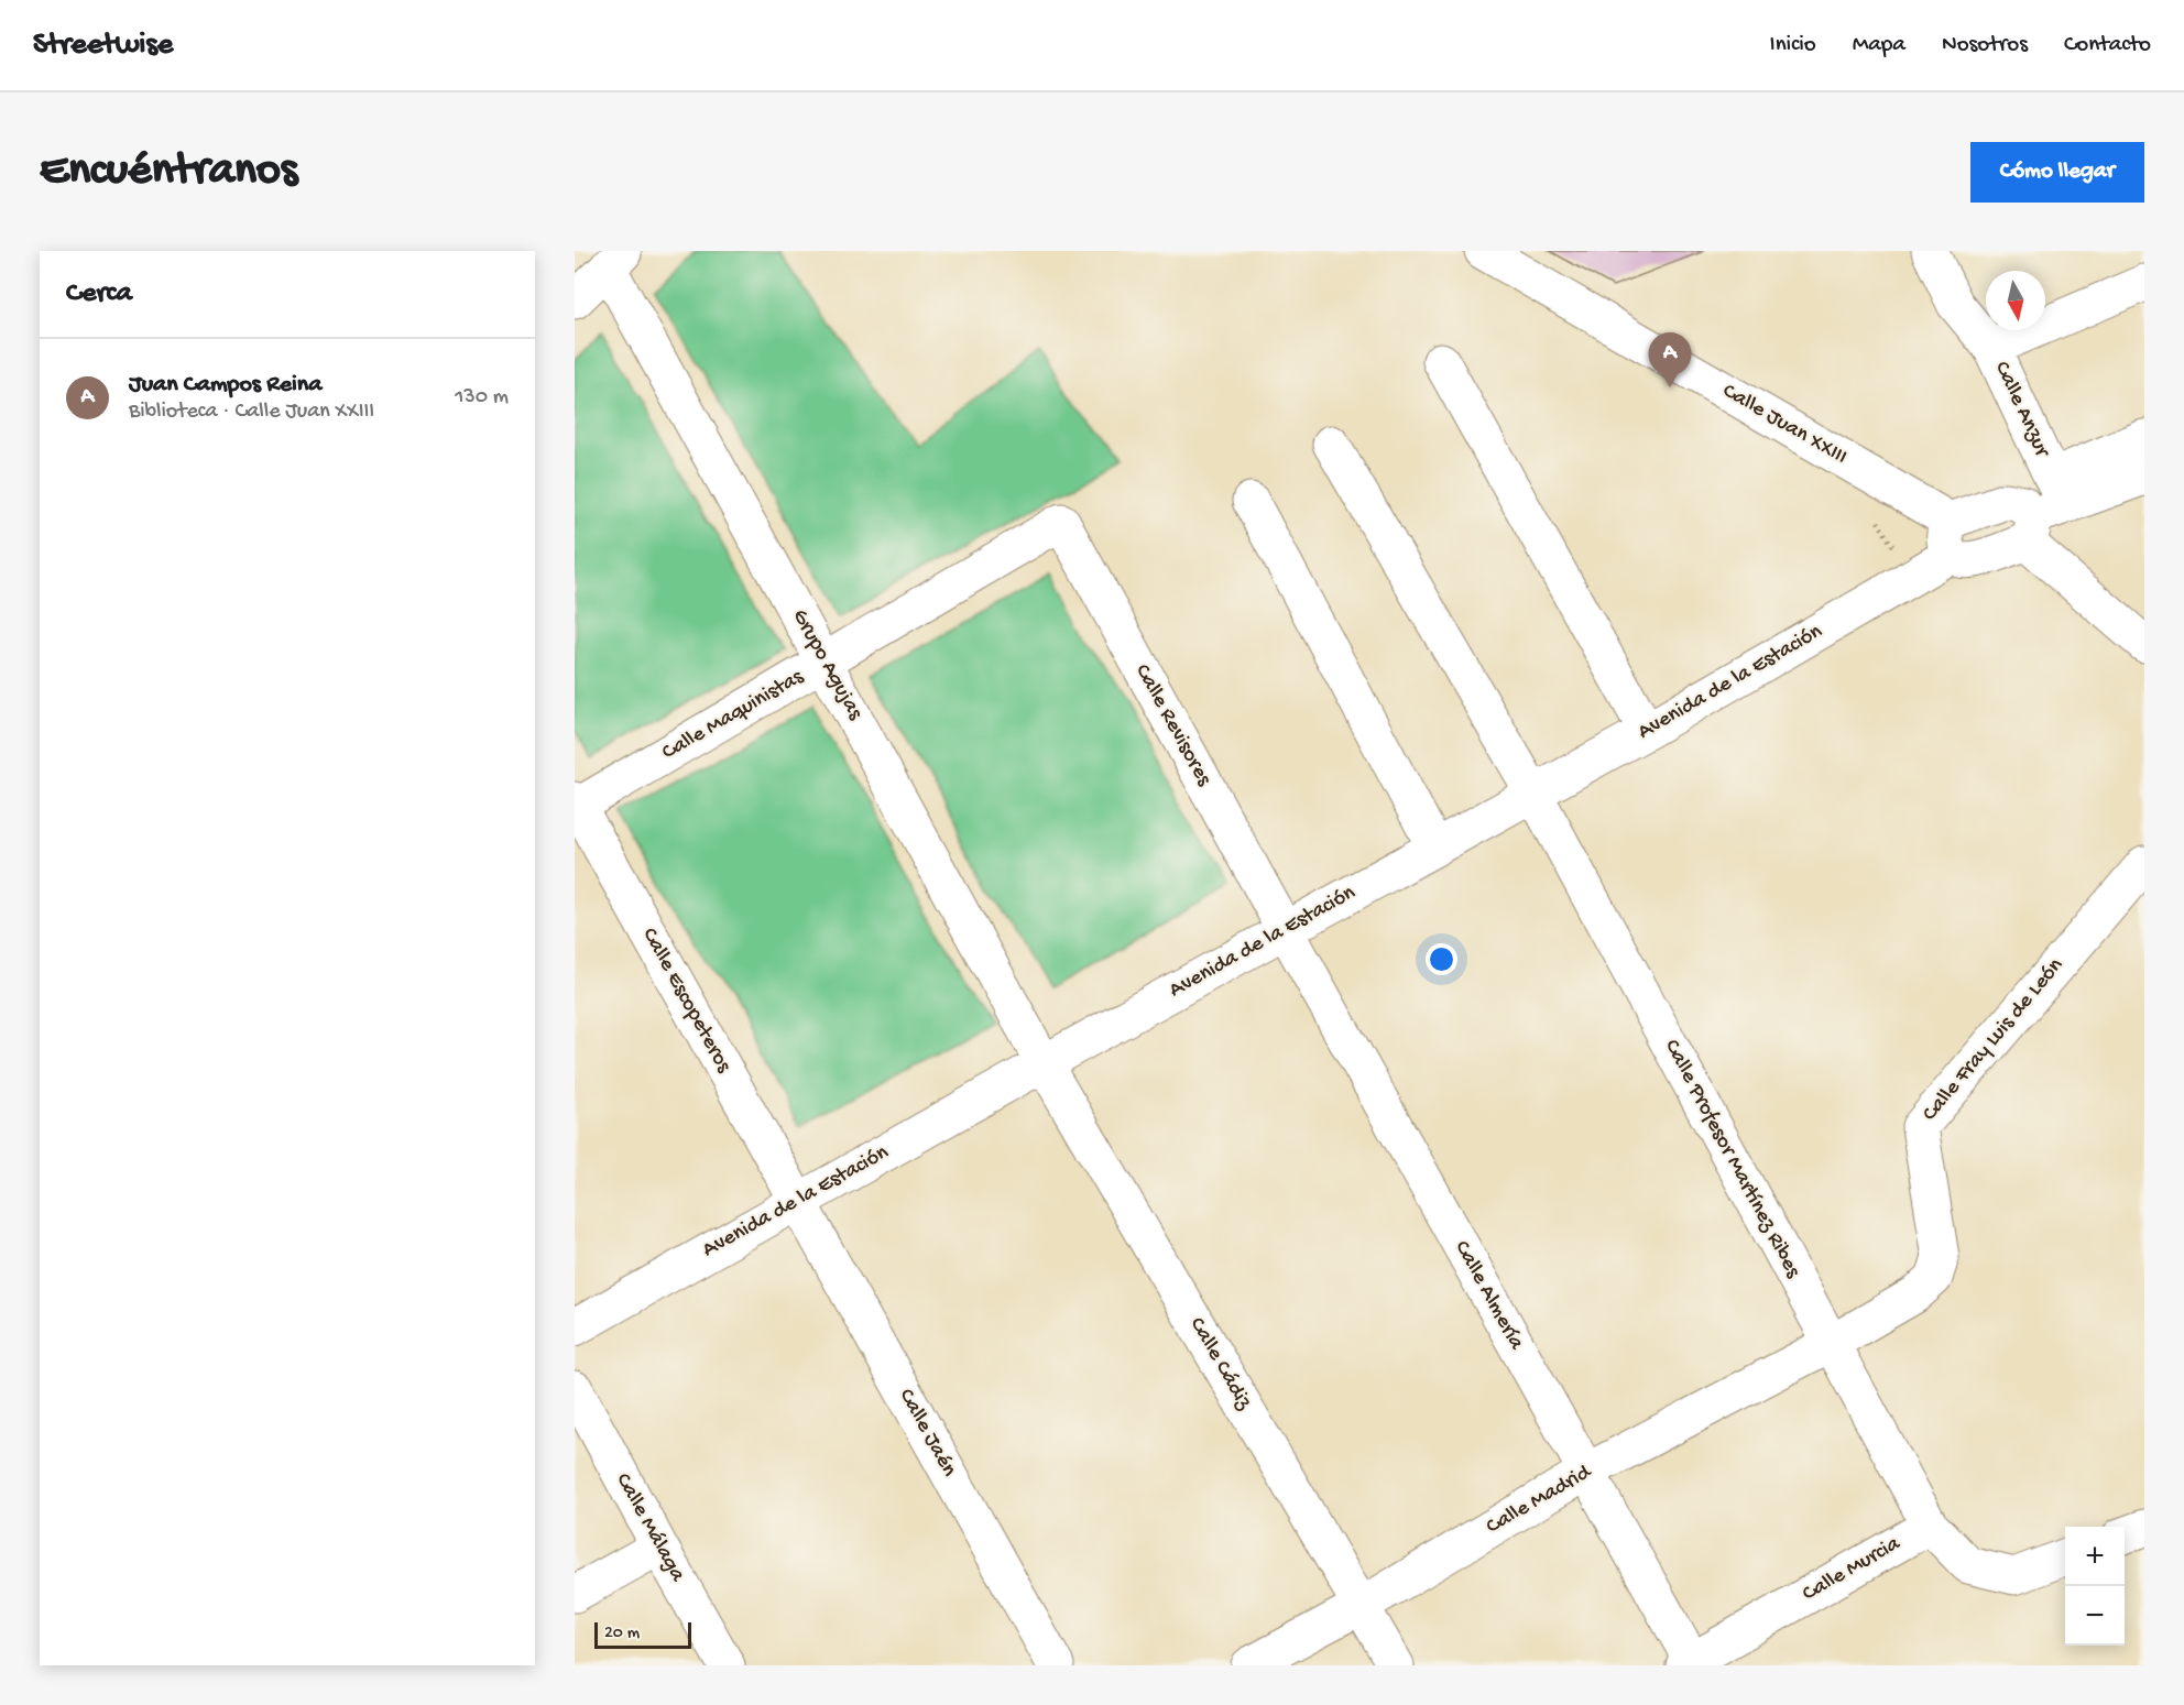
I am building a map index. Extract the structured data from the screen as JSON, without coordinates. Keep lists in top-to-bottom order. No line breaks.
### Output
{"streets":{"street":["Calle Anzur","Calle Juan XXIII","Grupo Agujas","Avenida de la Estación","Calle Maquinistas","Calle Revisores","Calle Escopeteros","Calle Fray Luis de León","Calle Profesor Martínez Ribes","Calle Almería","Calle Cádiz","Calle Jaén","Calle Madrid","Calle Málaga","Calle Murcia"]},"crossings":[["Calle Juan XXIII","Avenida de la Estación"],["Grupo Agujas","Avenida de la Estación"],["Grupo Agujas","Calle Maquinistas"],["Grupo Agujas","Calle Cádiz"],["Avenida de la Estación","Calle Revisores"],["Avenida de la Estación","Calle Escopeteros"],["Avenida de la Estación","Calle Profesor Martínez Ribes"],["Avenida de la Estación","Calle Almería"],["Avenida de la Estación","Calle Cádiz"],["Avenida de la Estación","Calle Jaén"],["Calle Maquinistas","Calle Revisores"],["Calle Maquinistas","Calle Escopeteros"],["Calle Revisores","Calle Almería"],["Calle Escopeteros","Calle Jaén"],["Calle Fray Luis de León","Calle Profesor Martínez Ribes"],["Calle Fray Luis de León","Calle Madrid"],["Calle Profesor Martínez Ribes","Calle Madrid"],["Calle Profesor Martínez Ribes","Calle Murcia"],["Calle Almería","Calle Madrid"],["Calle Almería","Calle Murcia"],["Calle Cádiz","Calle Madrid"]],"scale_bar":"20 m","north":"bottom","page":{"header":"Streetwise","nav":["Inicio","Mapa","Nosotros","Contacto"],"buttons":"Cómo llegar","title":"Encuéntranos","heading":"Cerca","pins":"A","list":[{"mark":"A","name":"Juan Campos Reina","note":"Biblioteca · Calle Juan XXIII","value":"130 m"}],"map_buttons":["+","−"],"scale":"20 m"}}
